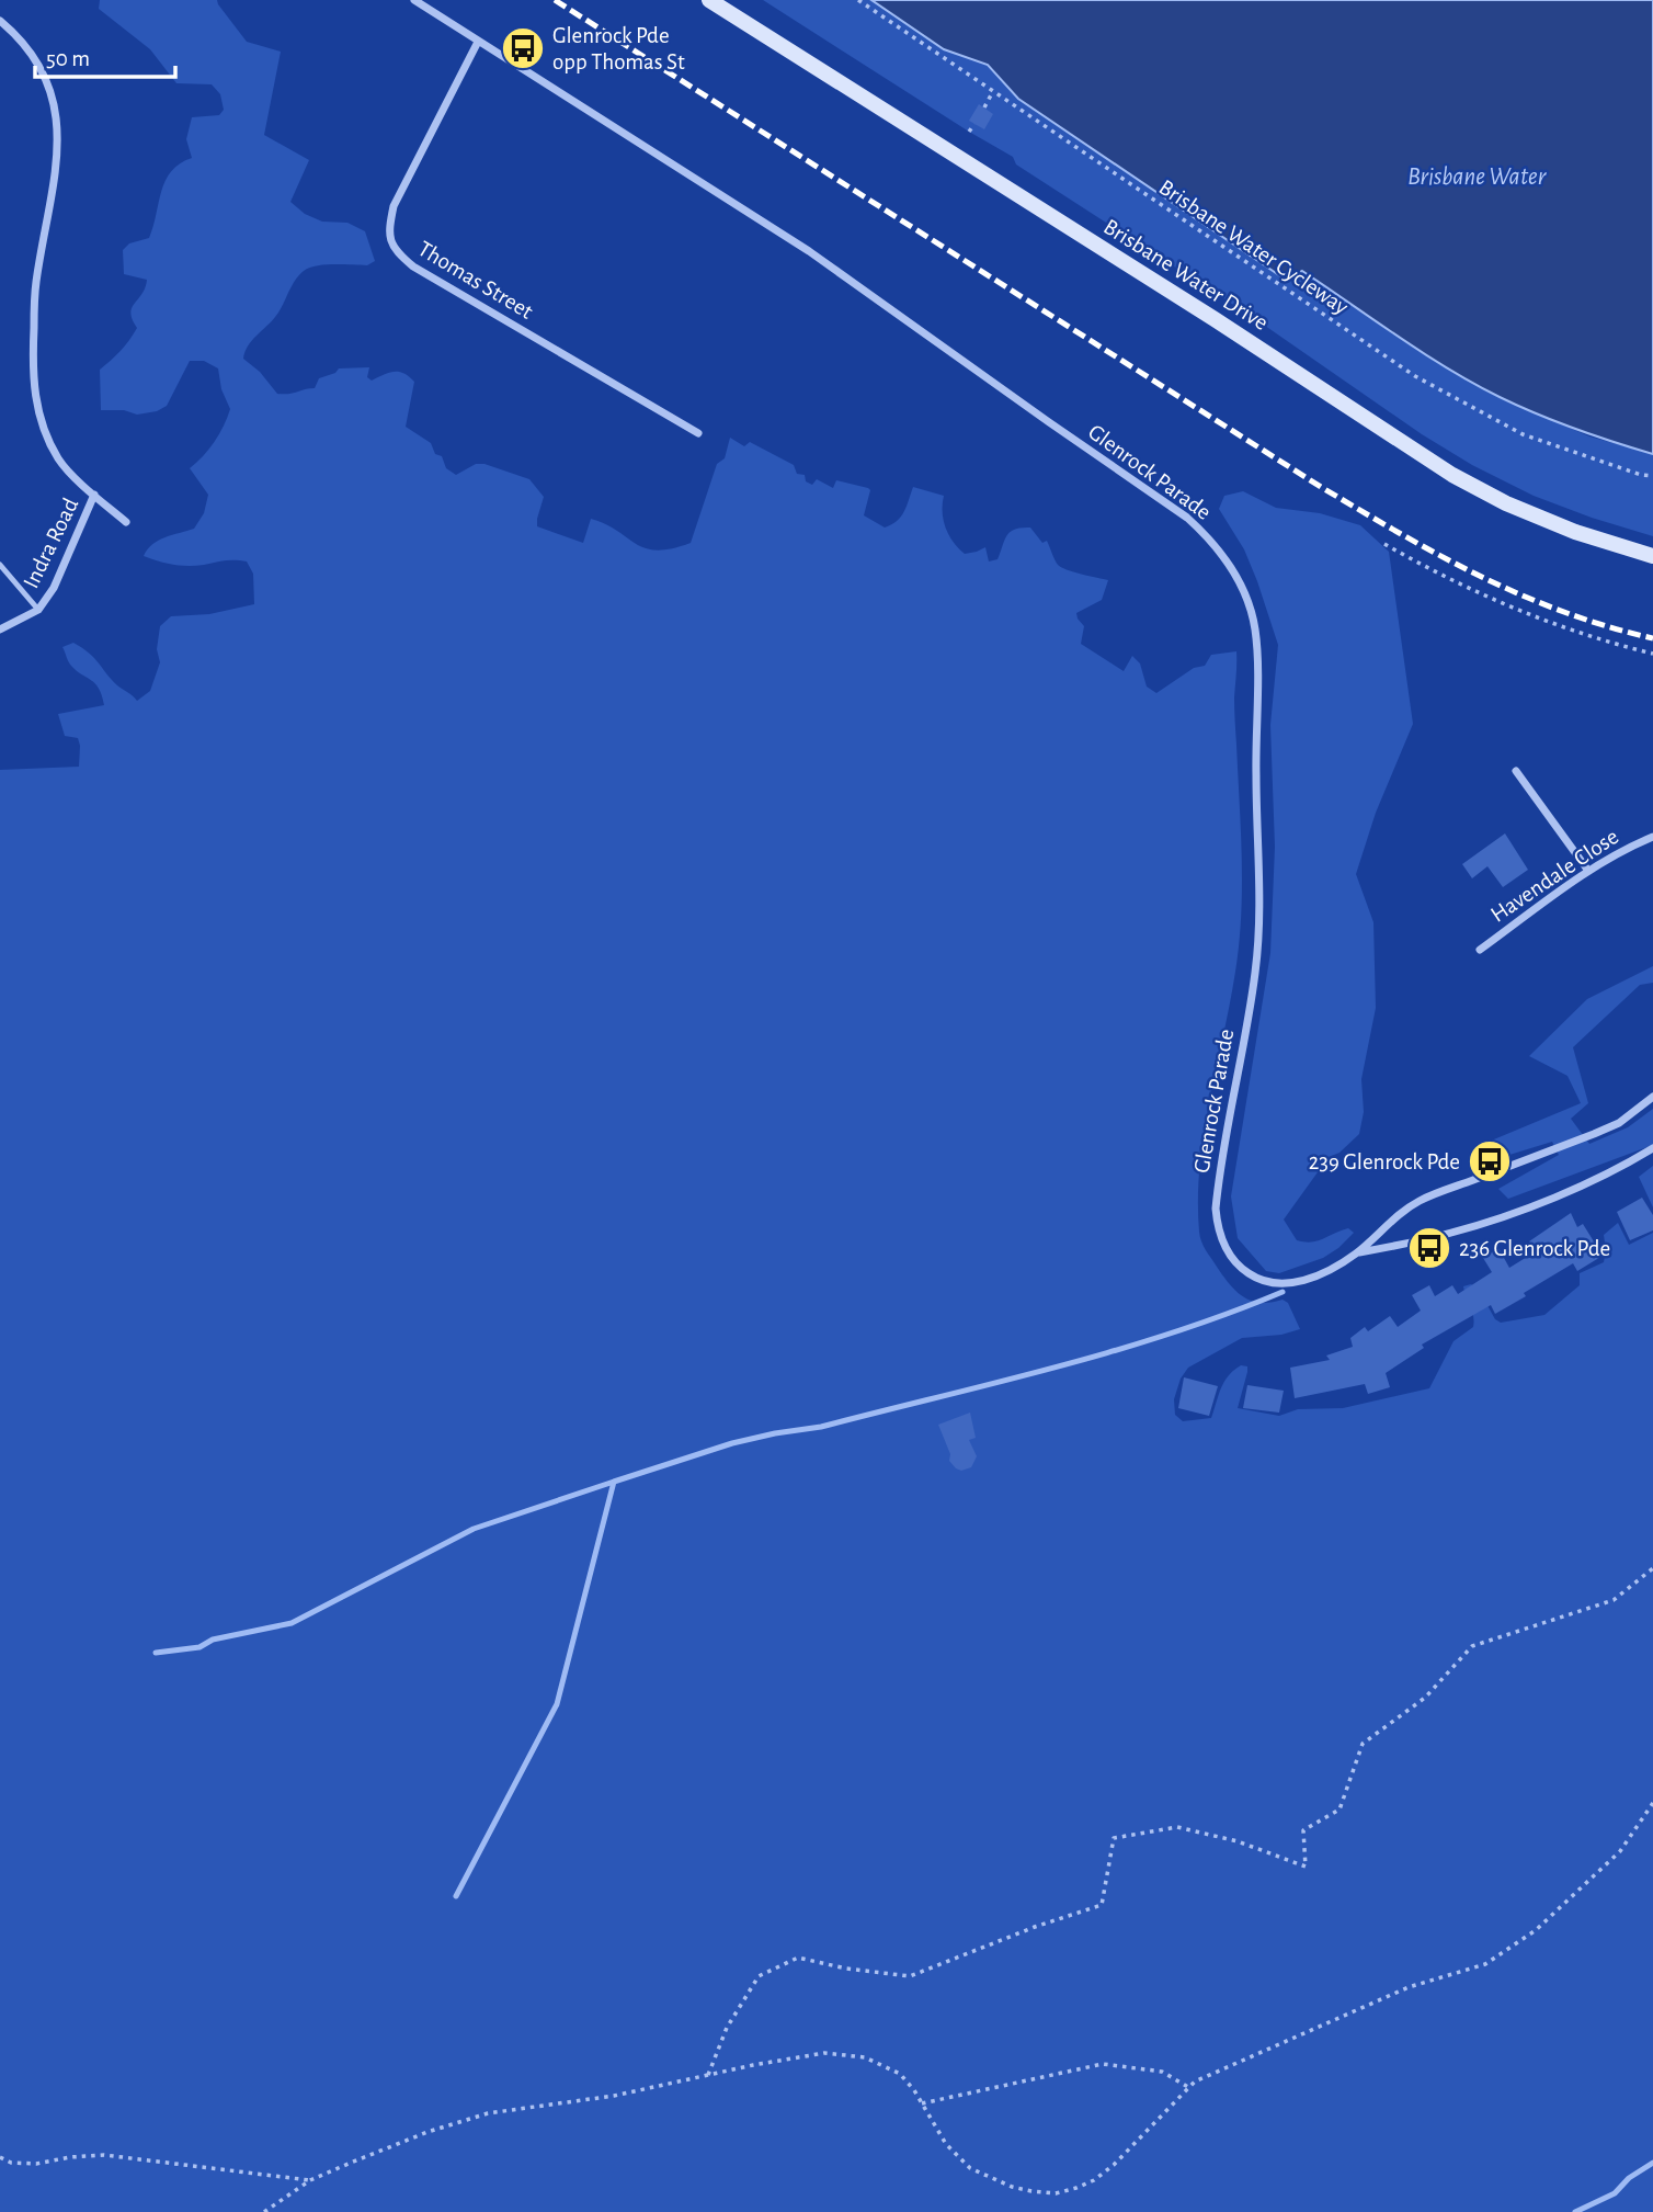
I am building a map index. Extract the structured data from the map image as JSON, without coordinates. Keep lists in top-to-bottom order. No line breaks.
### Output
{"streets":{"main road":["Brisbane Water Drive"],"street":["Thomas Street","Glenrock Parade","Indra Road","Havendale Close"],"path":["Brisbane Water Cycleway"]},"crossings":[["Thomas Street","Glenrock Parade"]],"water":["Brisbane Water"],"places":{"bus stop":["Glenrock Pde opp Thomas St","239 Glenrock Pde","236 Glenrock Pde"]},"scale_bar":"50 m"}
